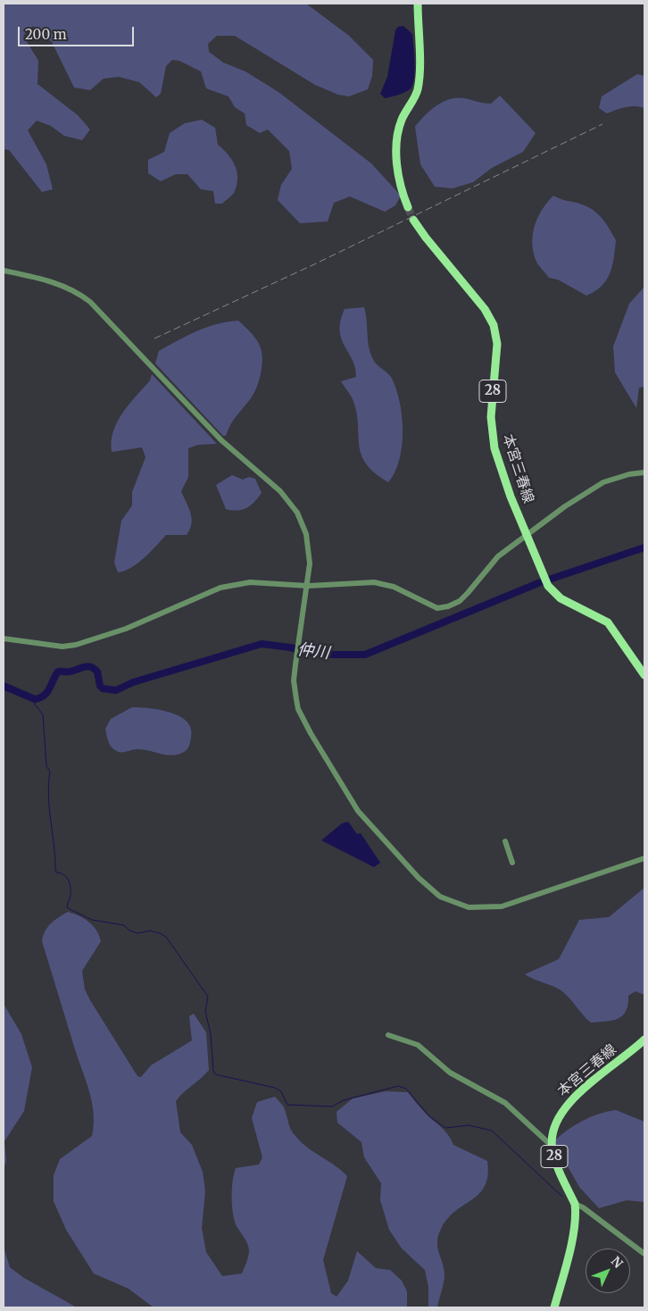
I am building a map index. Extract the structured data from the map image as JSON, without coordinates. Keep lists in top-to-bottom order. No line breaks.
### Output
{"streets":{"main road":["28","本宮三春線"]},"water":["仲川"],"scale_bar":"200 m","north":"top right"}
